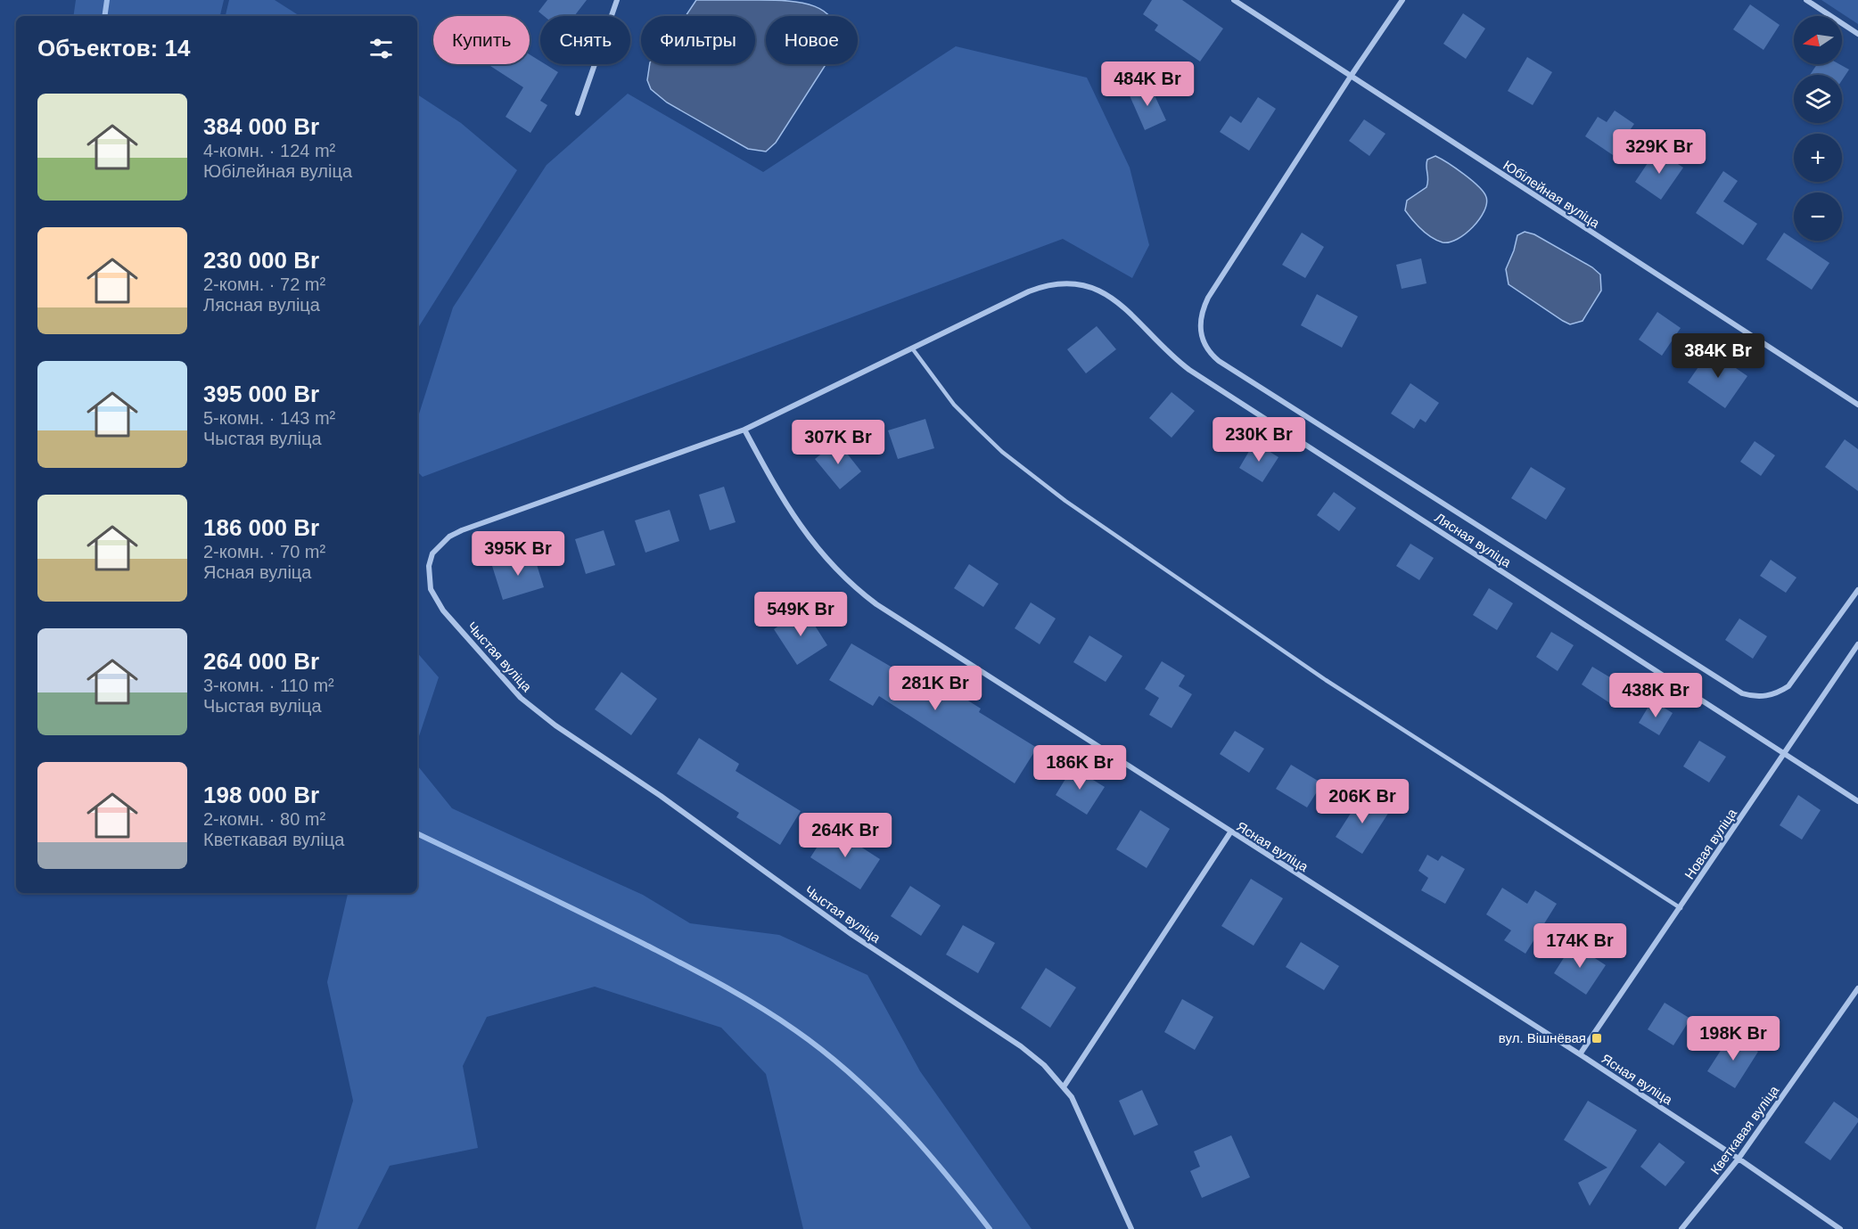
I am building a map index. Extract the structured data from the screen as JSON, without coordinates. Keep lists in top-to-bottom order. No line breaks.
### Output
{"streets":{"street":["Юбілейная вуліца","Лясная вуліца","Чыстая вуліца","Новая вуліца","Ясная вуліца","Кветкавая вуліца"]},"crossings":[["Юбілейная вуліца","Лясная вуліца"],["Лясная вуліца","Новая вуліца"],["Чыстая вуліца","Ясная вуліца"],["Новая вуліца","Ясная вуліца"],["Ясная вуліца","Кветкавая вуліца"]],"places":{"transit":["вул. Вішнёвая"]},"north":"left","page":{"map_buttons":["+","−"],"chip":["Купить","Снять","Фильтры","Новое"],"heading":"Объектов: 14","price":["484K Br","329K Br","384K Br","230K Br","307K Br","395K Br","549K Br","281K Br","438K Br","186K Br","206K Br","264K Br","174K Br","198K Br"],"list":[{"name":"384 000 Br","note":"4-комн. · 124 m² · Юбілейная вуліца"},{"name":"230 000 Br","note":"2-комн. · 72 m² · Лясная вуліца"},{"name":"395 000 Br","note":"5-комн. · 143 m² · Чыстая вуліца"},{"name":"186 000 Br","note":"2-комн. · 70 m² · Ясная вуліца"},{"name":"264 000 Br","note":"3-комн. · 110 m² · Чыстая вуліца"},{"name":"198 000 Br","note":"2-комн. · 80 m² · Кветкавая вуліца"}]}}
